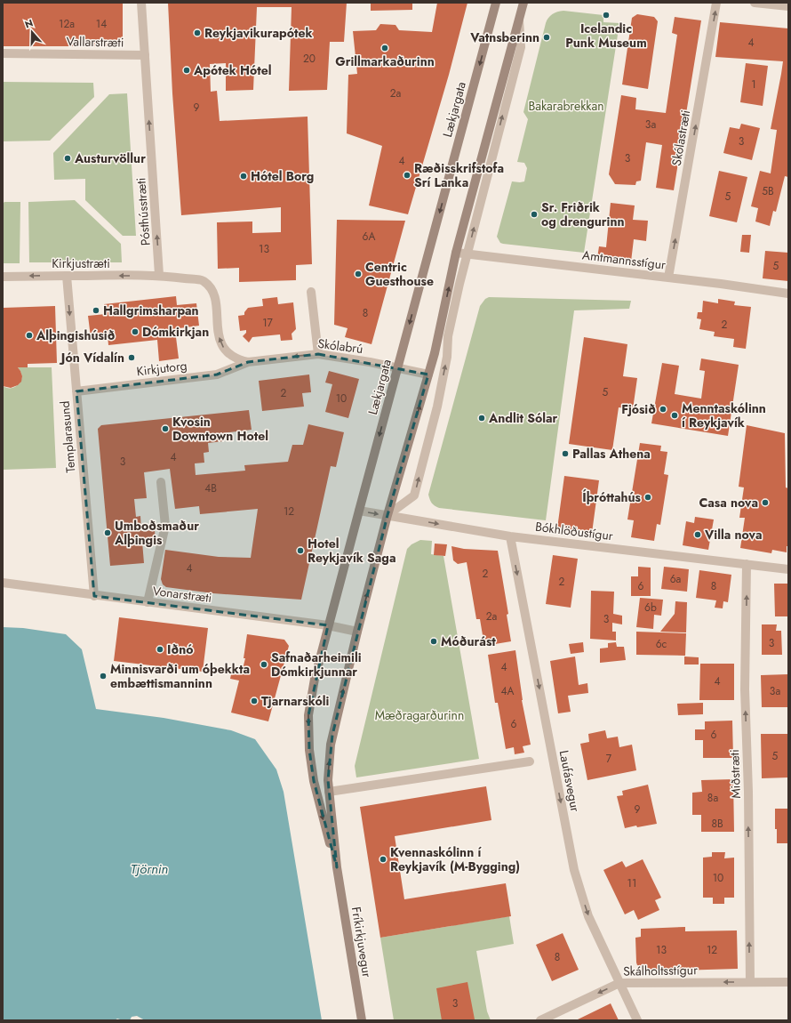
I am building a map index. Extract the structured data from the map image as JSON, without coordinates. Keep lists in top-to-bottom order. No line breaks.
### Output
{"streets":{"main road":["Lækjargata","Fríkirkjuvegur"],"street":["Vallarstræti","Skólastræti","Pósthússtræti","Amtmannsstígur","Kirkjustræti","Skólabrú","Kirkjutorg","Templarasund","Bókhlöðustígur","Vonarstræti","Miðstræti","Laufásvegur","Skálholtsstígur"]},"crossings":[["Vallarstræti","Pósthússtræti"],["Lækjargata","Skólabrú"],["Lækjargata","Bókhlöðustígur"],["Lækjargata","Vonarstræti"],["Lækjargata","Fríkirkjuvegur"],["Skólastræti","Amtmannsstígur"],["Pósthússtræti","Kirkjustræti"],["Kirkjustræti","Templarasund"],["Skólabrú","Kirkjutorg"],["Kirkjutorg","Templarasund"],["Templarasund","Vonarstræti"],["Bókhlöðustígur","Miðstræti"],["Bókhlöðustígur","Laufásvegur"],["Vonarstræti","Fríkirkjuvegur"],["Miðstræti","Skálholtsstígur"],["Laufásvegur","Skálholtsstígur"]],"one_way":["Skólastræti","Pósthússtræti","Kirkjustræti","Skólabrú","Templarasund","Bókhlöðustígur","Miðstræti","Laufásvegur","Skálholtsstígur"],"water":["Tjörnin"],"parks":["Bakarabrekkan","Mæðragarðurinn"],"places":["Icelandic Punk Museum","Reykjavikurapótek","Vatnsberinn","Grillmarkaðurinn","Apótek Hótel","Austurvöllur","Ræðisskrifstofa Srí Lanka","Hótel Borg","Sr. Friðrik og drengurinn","Centric Guesthouse","Hallgrimsharpan","Dómkirkjan","Alþingishúsið","Jón Vídalín","Fjósið","Menntaskólinn í Reykjavík","Andlit Sólar","Kvosin Downtown Hotel","Pallas Athena","Íþróttahús","Casa nova","Umboðsmaður Alþingis","Villa nova","Hotel Reykjavík Saga","Móðurást","Iðnó","Safnaðarheimili Dómkirkjunnar","Minnisvarði um óþekkta embættismanninn","Tjarnarskóli","Kvennaskólinn í Reykjavík (M-Bygging)"],"house_numbers":["12a","14","4","20","1","2a","9","3a","3","3","4","5B","5","6A","13","5","8","17","2","5","2","10","4","3","4B","12","4","2","6a","2","6","8","6b","2a","3","3","6c","4","4","4A","3a","6","6","5","7","8a","9","8B","10","11","13","12","8","3"],"north":"top"}
